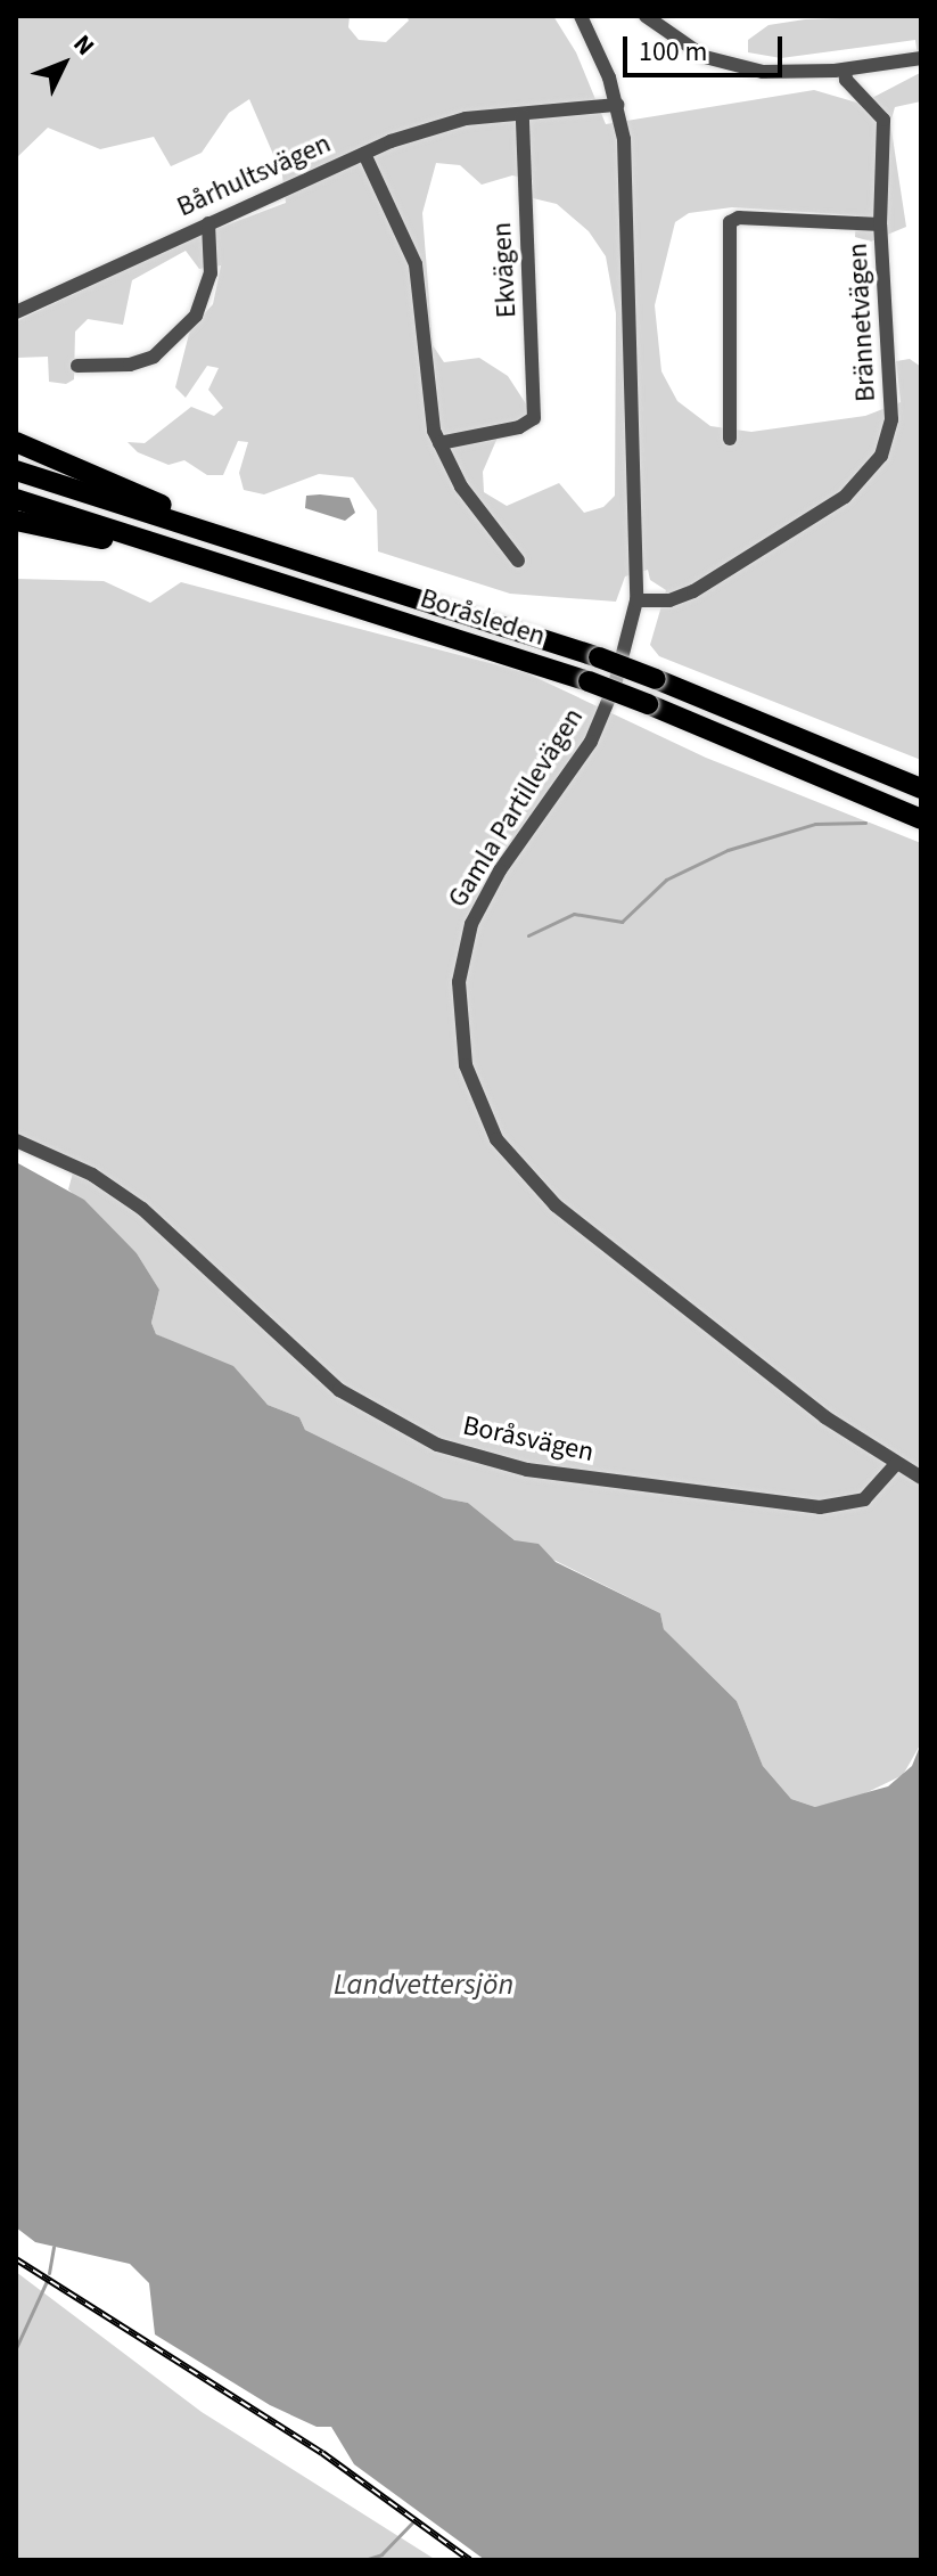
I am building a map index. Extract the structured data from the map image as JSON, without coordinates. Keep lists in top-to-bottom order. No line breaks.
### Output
{"streets":{"highway":["Boråsleden"],"street":["Bårhultsvägen","Ekvägen","Brännetvägen","Gamla Partillevägen","Boråsvägen"]},"crossings":[["Bårhultsvägen","Ekvägen"],["Brännetvägen","Gamla Partillevägen"],["Gamla Partillevägen","Boråsvägen"]],"water":["Landvettersjön"],"scale_bar":"100 m","north":"top right"}
